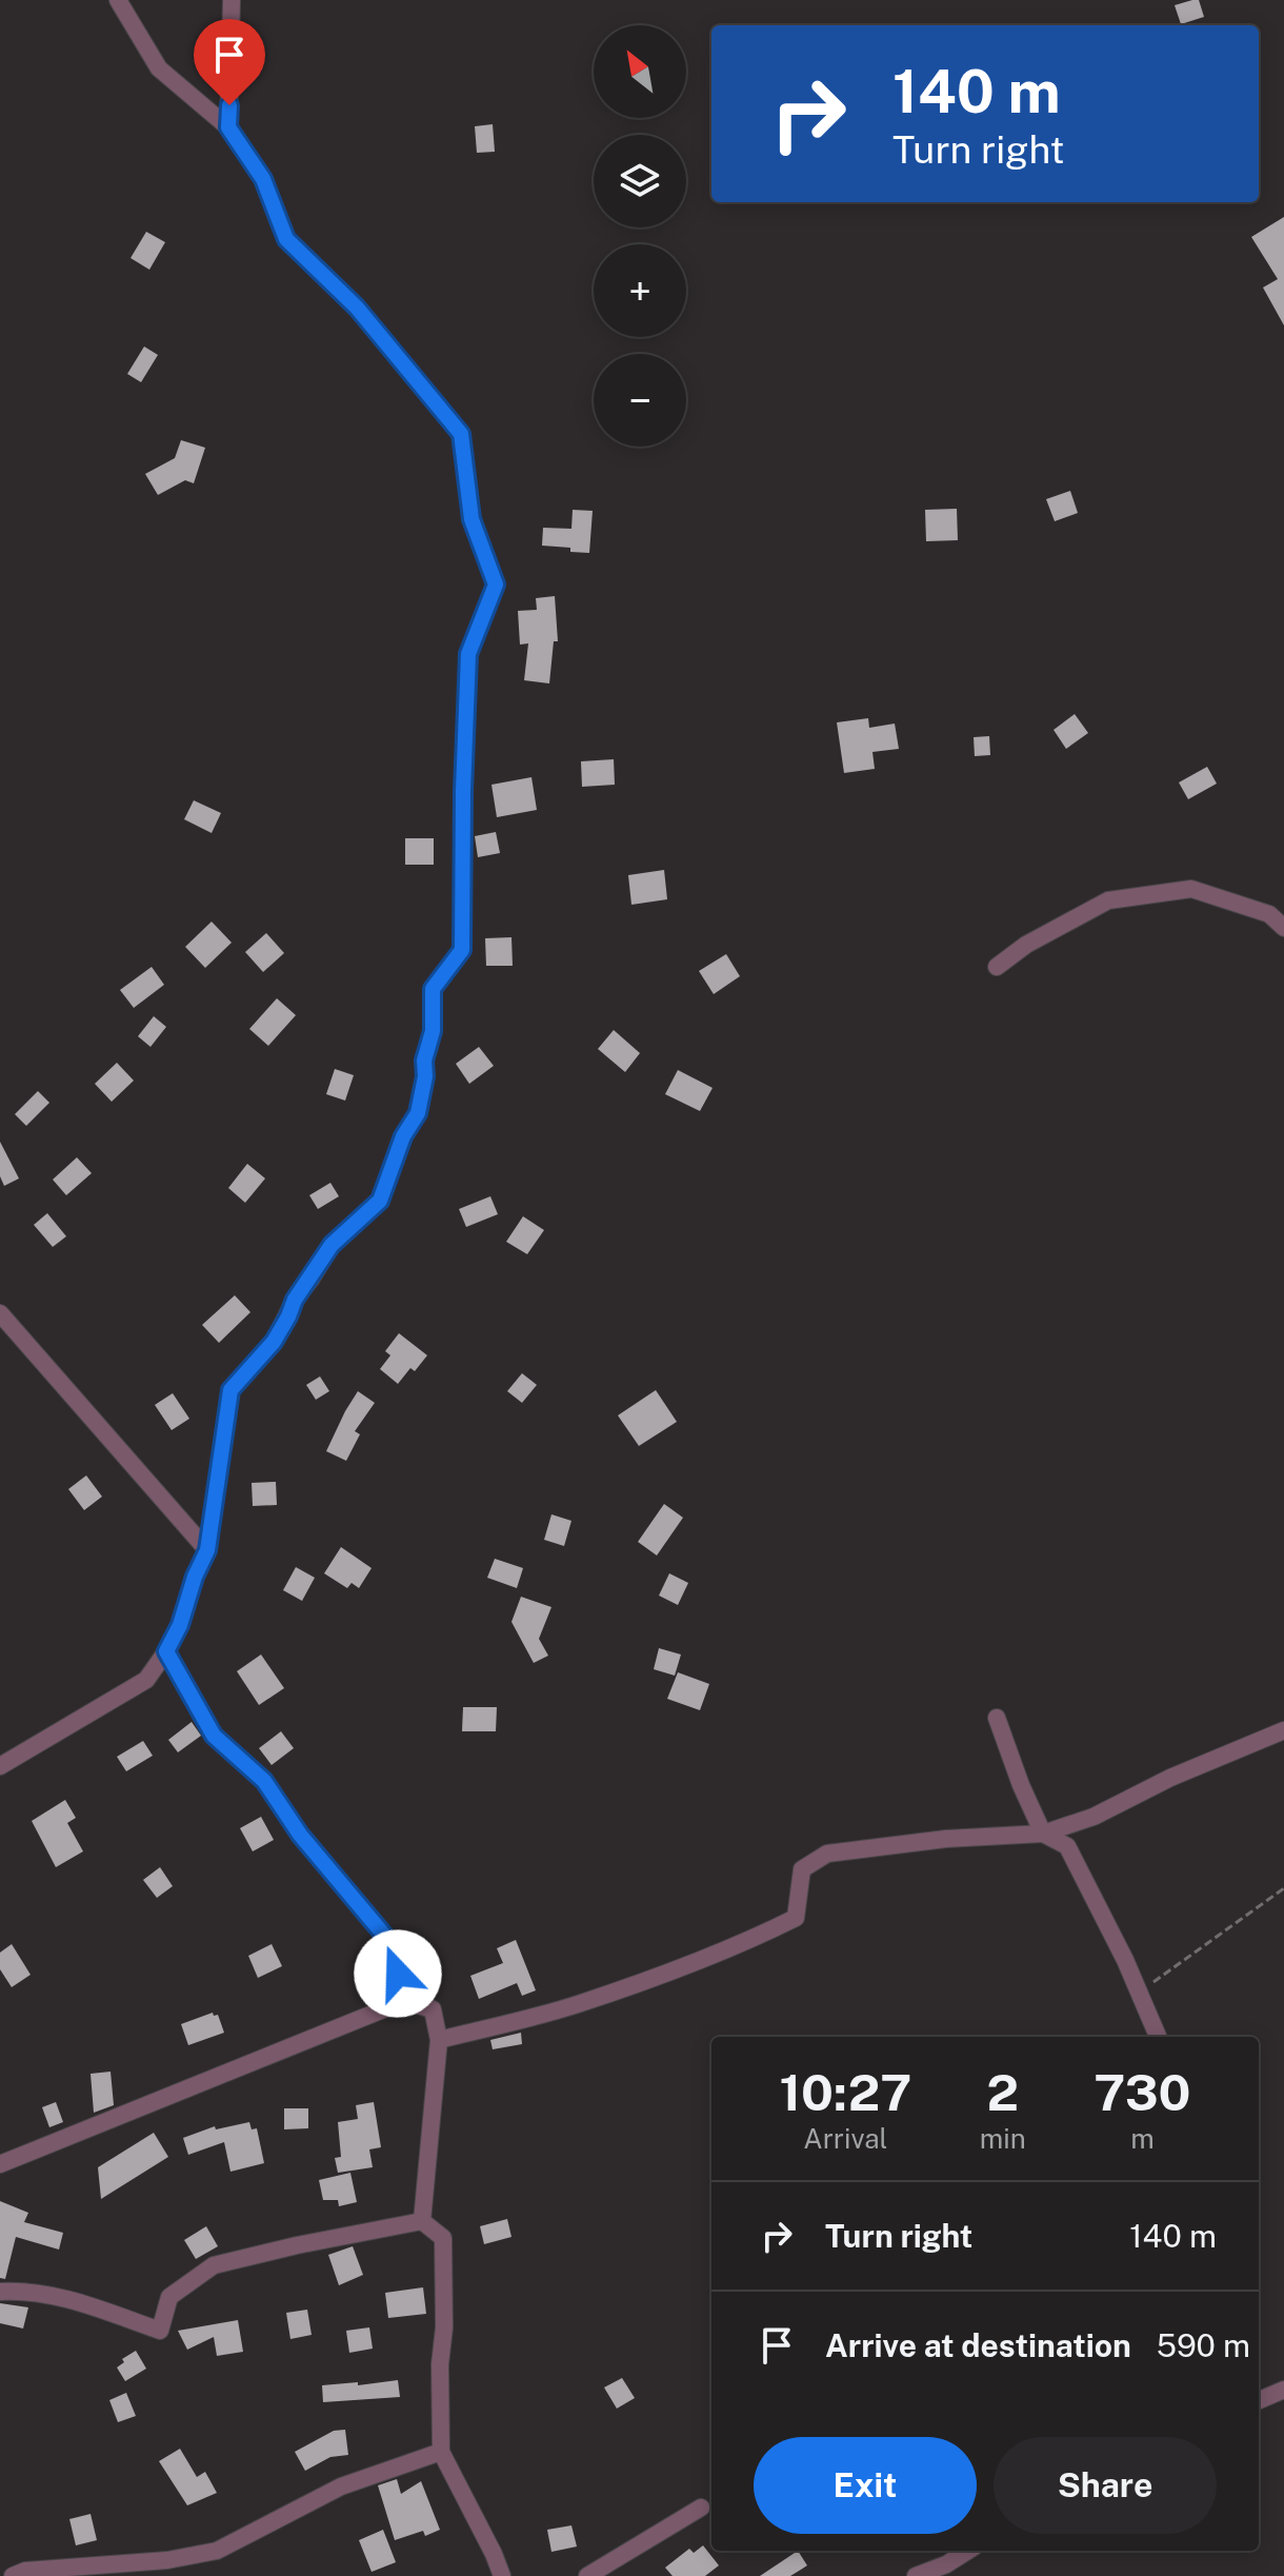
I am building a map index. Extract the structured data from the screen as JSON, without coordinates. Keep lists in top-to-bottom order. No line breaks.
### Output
{"north":"top left","page":{"map_buttons":["+","−"],"turn":["140 m","Turn right"],"eta":["10:27","Arrival","2","min","730","m"],"list":[{"name":"Turn right","value":"140 m"},{"name":"Arrive at destination","value":"590 m"}],"buttons":["Exit","Share"]}}
